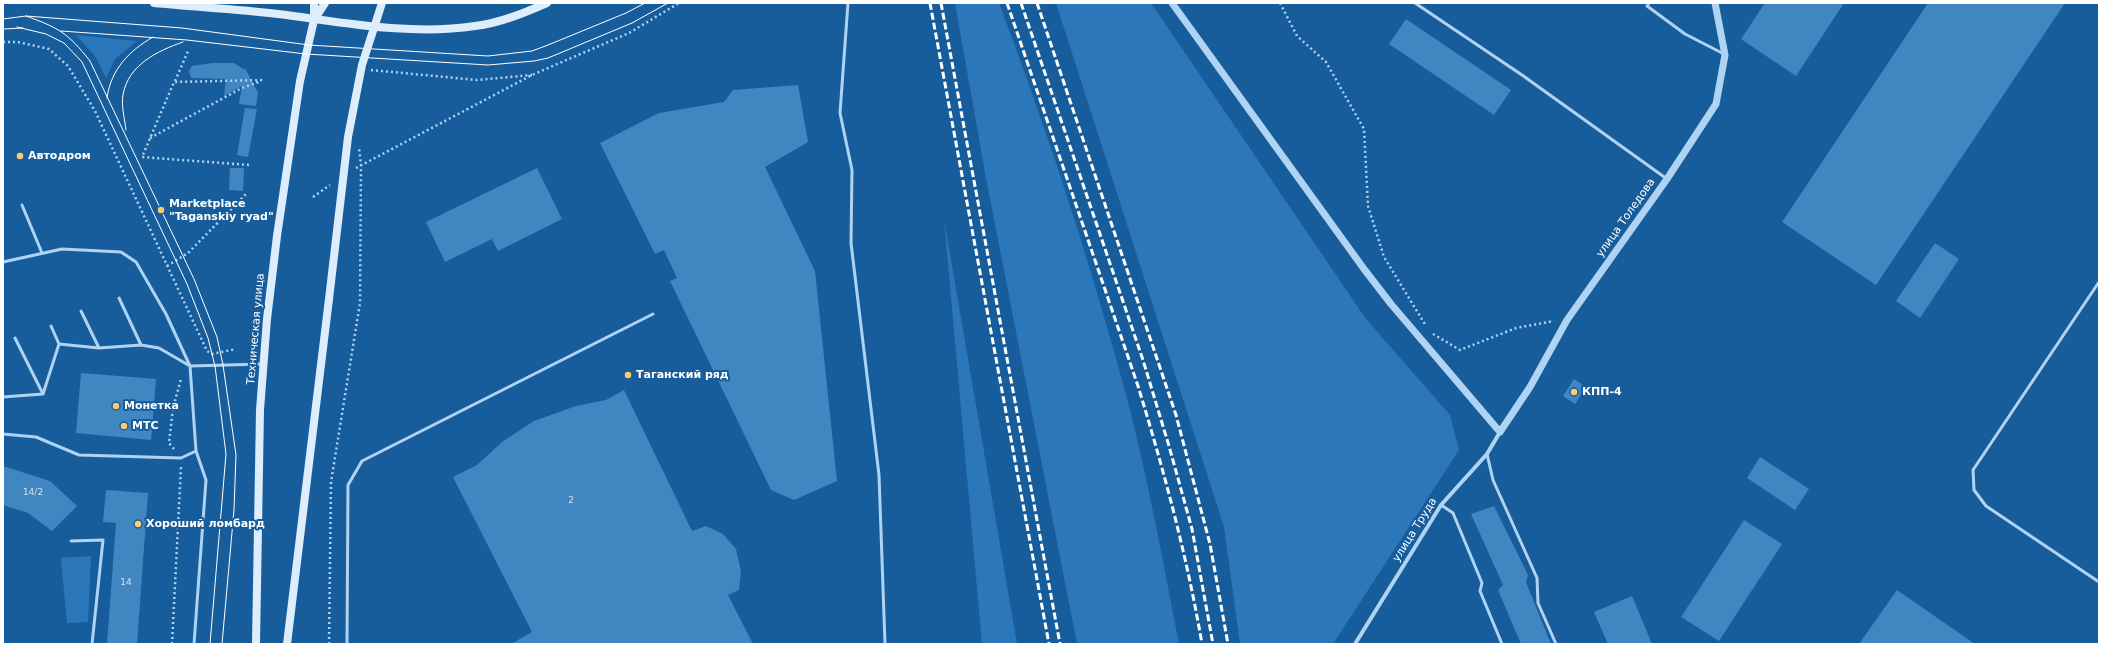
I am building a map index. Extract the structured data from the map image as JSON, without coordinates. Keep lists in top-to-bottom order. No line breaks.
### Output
{"streets":{"main road":["Техническая улица"],"street":["улица Толедова","улица Труда"]},"crossings":[["улица Толедова","улица Труда"]],"places":["Автодром","Marketplace \"Taganskiy ryad\"","Таганский ряд","КПП-4","Монетка","МТС","Хороший ломбард"],"house_numbers":["14/2","2","14"]}
